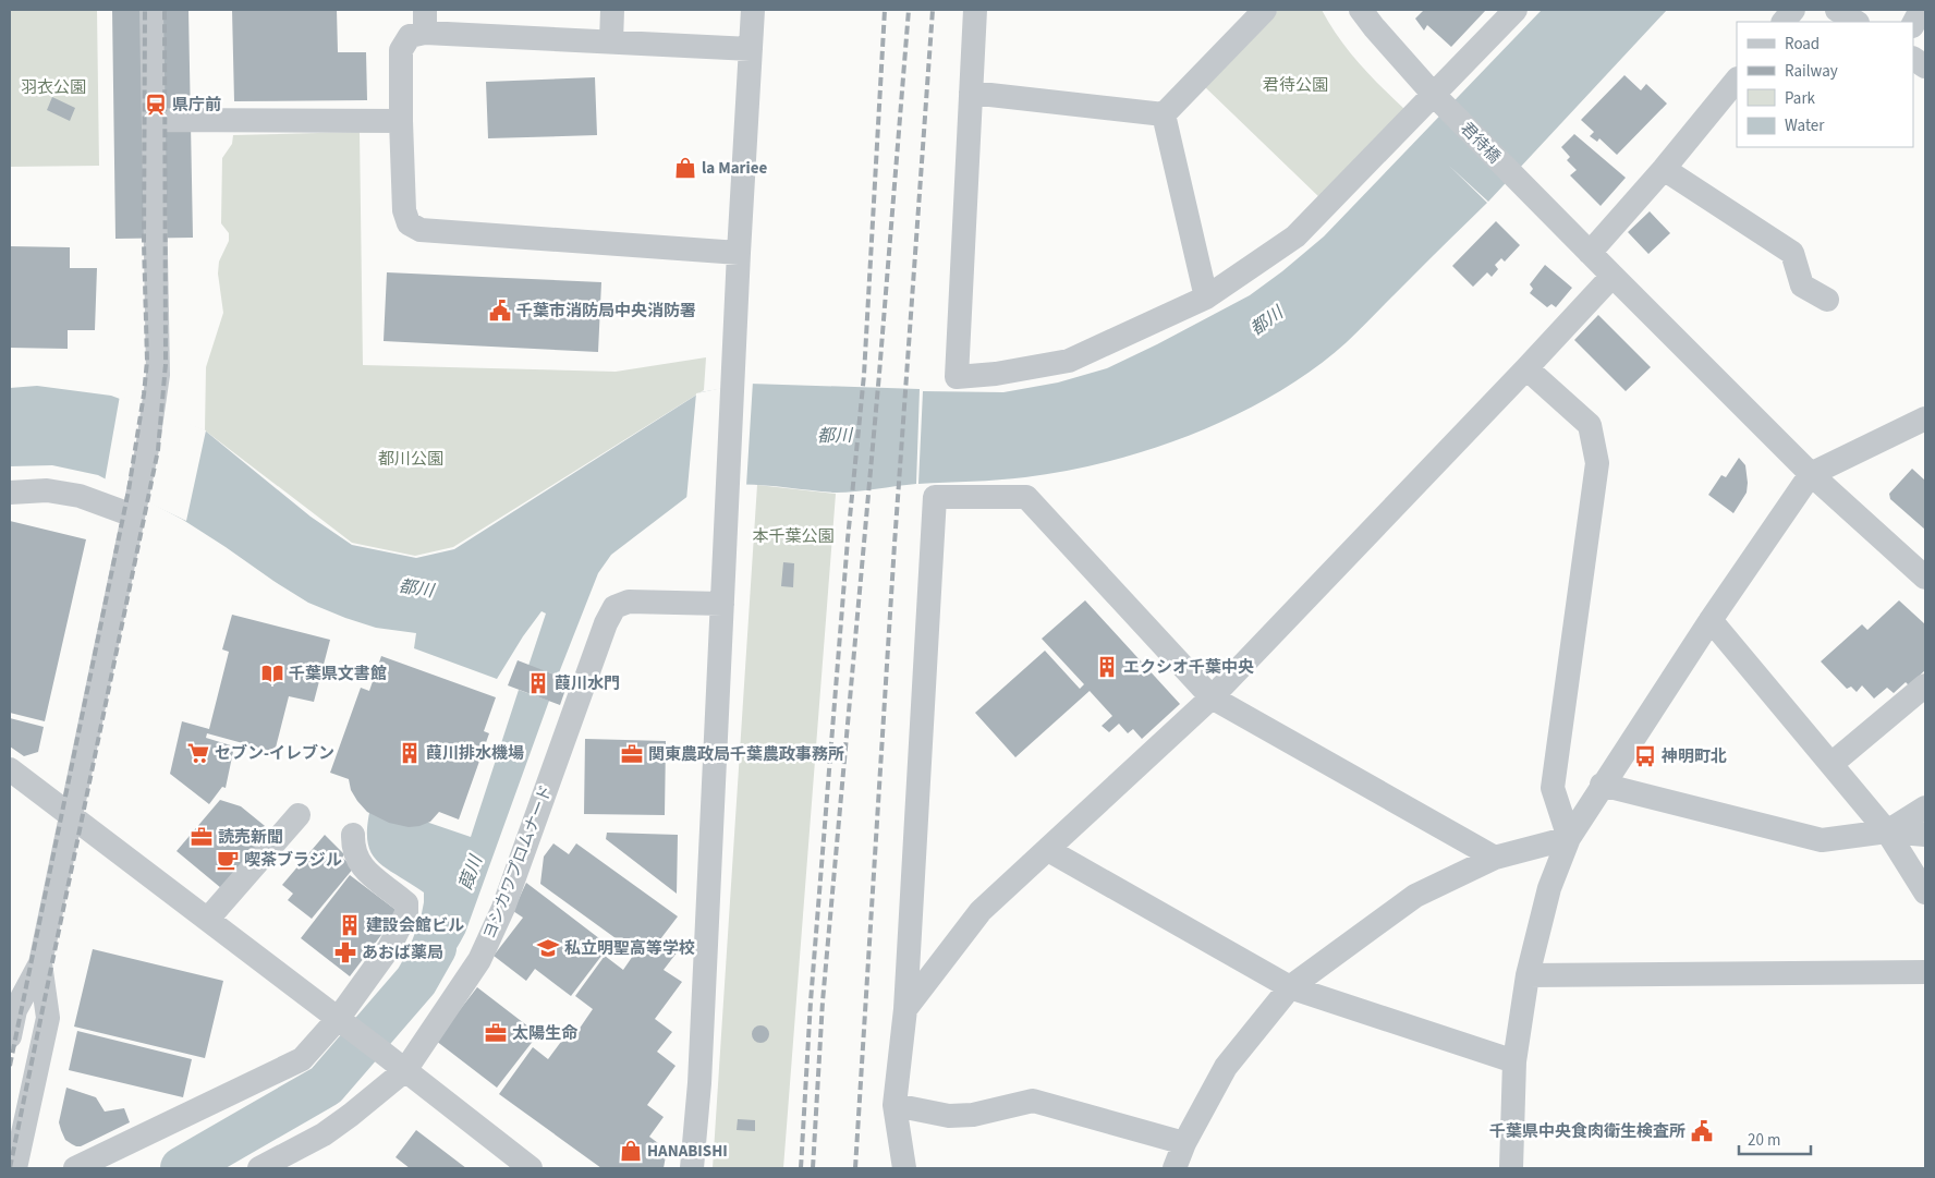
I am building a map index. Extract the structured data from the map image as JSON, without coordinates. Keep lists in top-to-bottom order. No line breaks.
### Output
{"streets":{"street":["君待橋","ヨシカワプロムナード"]},"water":["都川","葭川"],"parks":["君待公園","羽衣公園","都川公園","本千葉公園"],"places":{"station":["県庁前"],"shop":["la Mariee","HANABISHI"],"public building":["千葉市消防局中央消防署","千葉県中央食肉衛生検査所"],"building":["エクシオ千葉中央","葭川水門","葭川排水機場","建設会館ビル"],"library":["千葉県文書館"],"supermarket":["セブン-イレブン"],"office":["関東農政局千葉農政事務所","読売新聞","太陽生命"],"bus stop":["神明町北"],"cafe":["喫茶ブラジル"],"school or university":["私立明聖高等学校"],"pharmacy":["あおば薬局"]},"legend":["Road","Railway","Park","Water"],"scale_bar":"20 m"}
